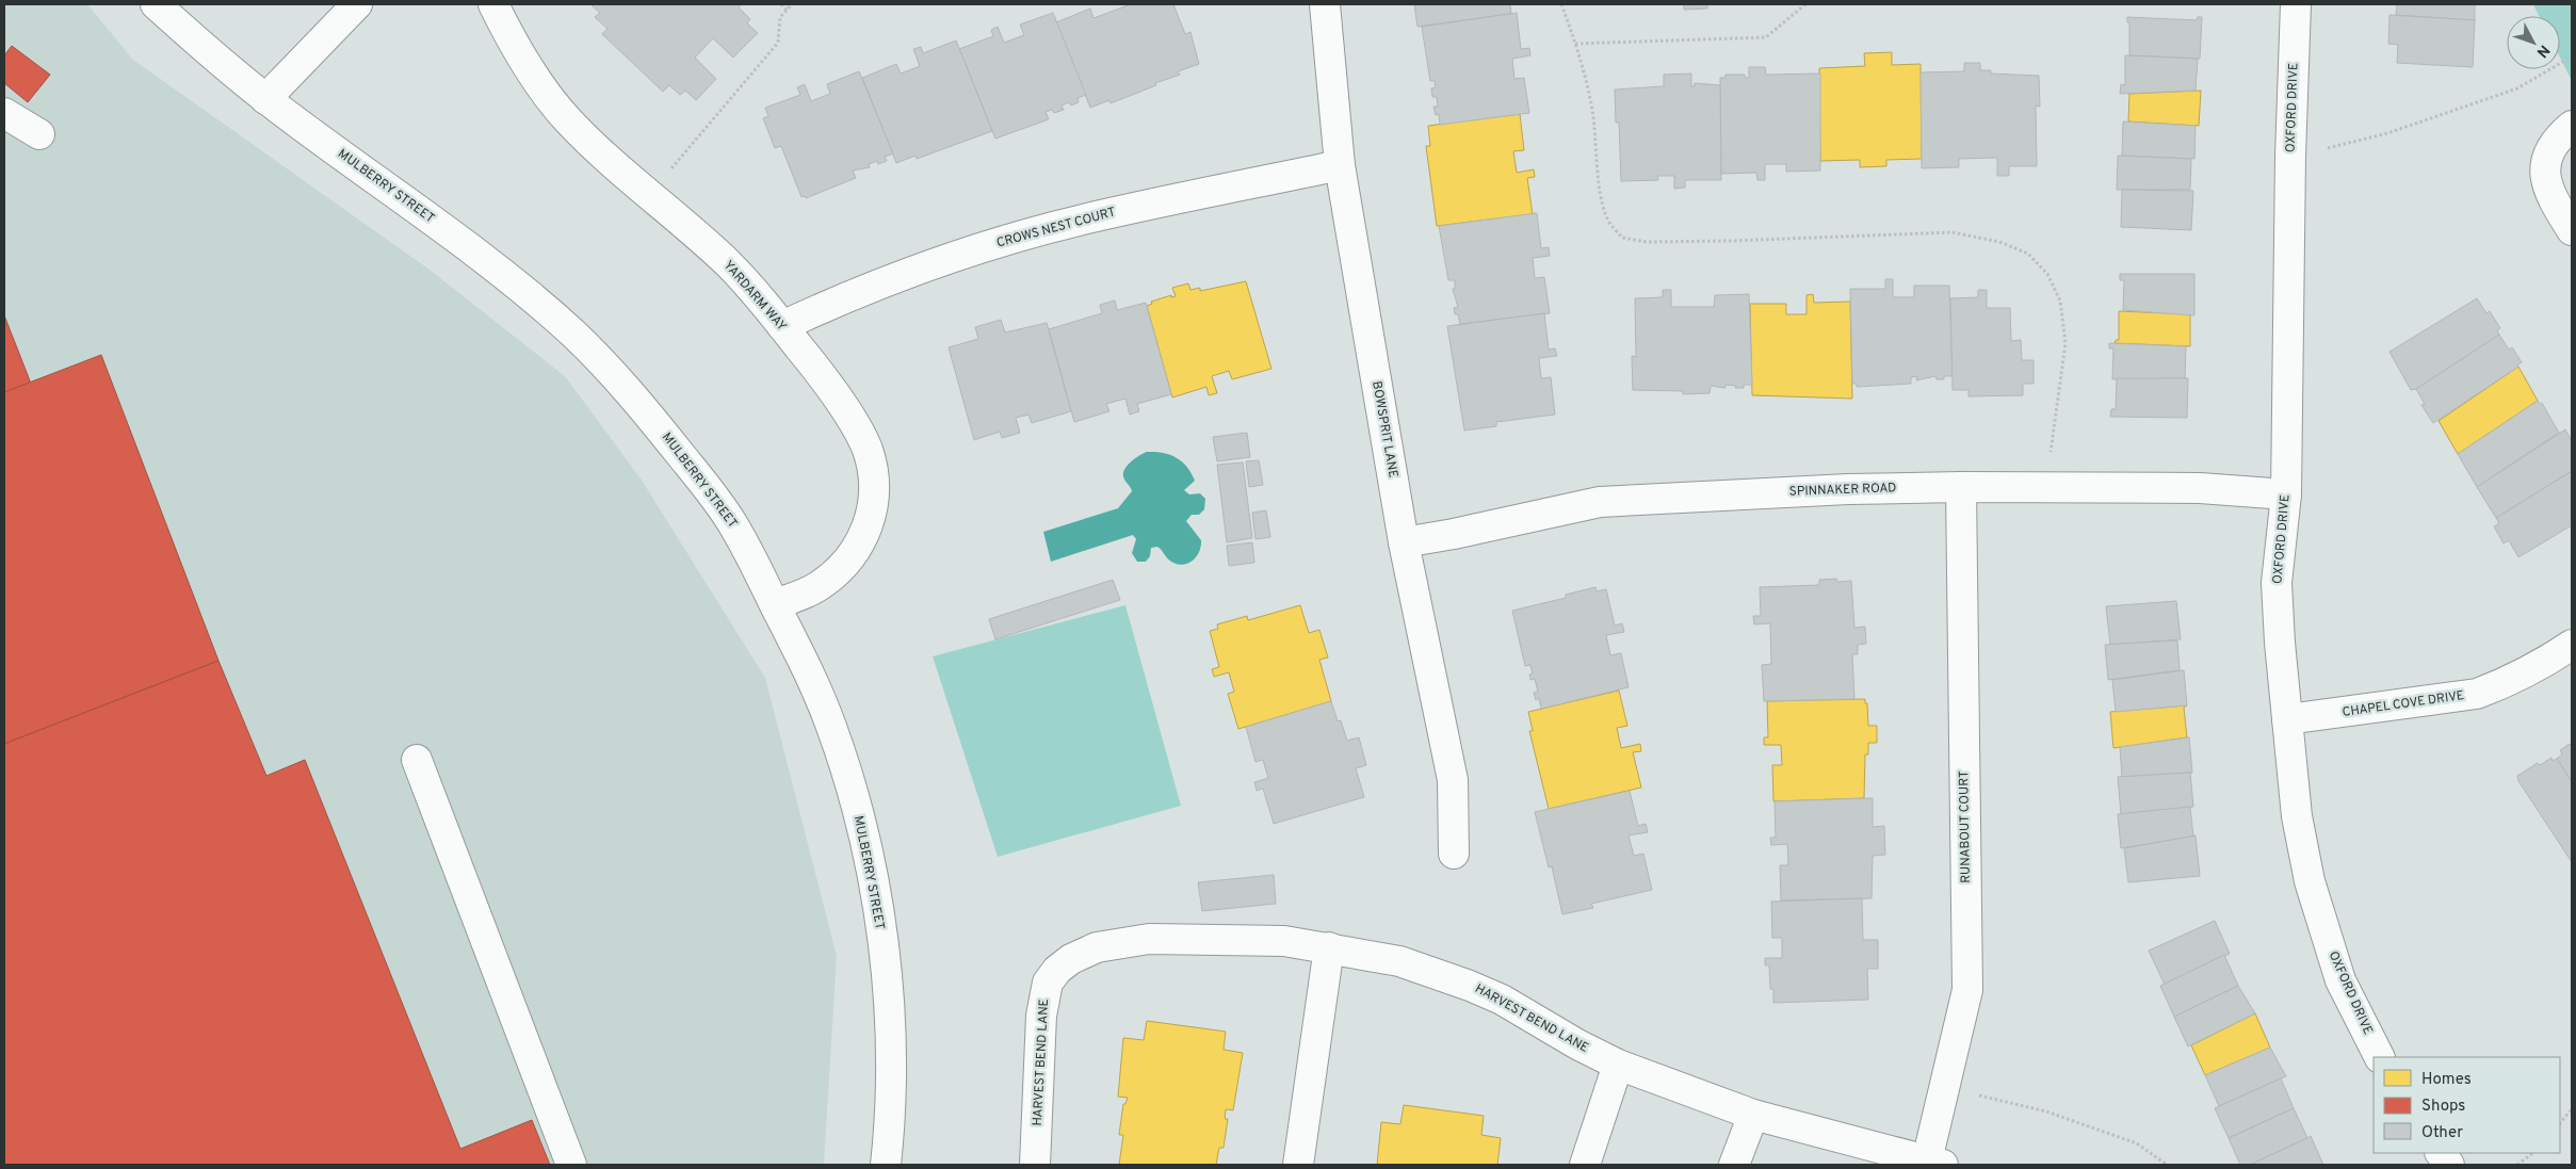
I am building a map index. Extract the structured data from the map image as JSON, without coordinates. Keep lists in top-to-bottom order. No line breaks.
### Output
{"streets":{"street":["OXFORD DRIVE","MULBERRY STREET","CROWS NEST COURT","YARDARM WAY","BOWSPRIT LANE","SPINNAKER ROAD","CHAPEL COVE DRIVE","RUNABOUT COURT","HARVEST BEND LANE"]},"crossings":[["OXFORD DRIVE","SPINNAKER ROAD"],["OXFORD DRIVE","CHAPEL COVE DRIVE"],["MULBERRY STREET","YARDARM WAY"],["CROWS NEST COURT","YARDARM WAY"],["CROWS NEST COURT","BOWSPRIT LANE"],["BOWSPRIT LANE","SPINNAKER ROAD"],["SPINNAKER ROAD","RUNABOUT COURT"],["RUNABOUT COURT","HARVEST BEND LANE"]],"legend":["Homes","Shops","Other"],"north":"bottom right"}
